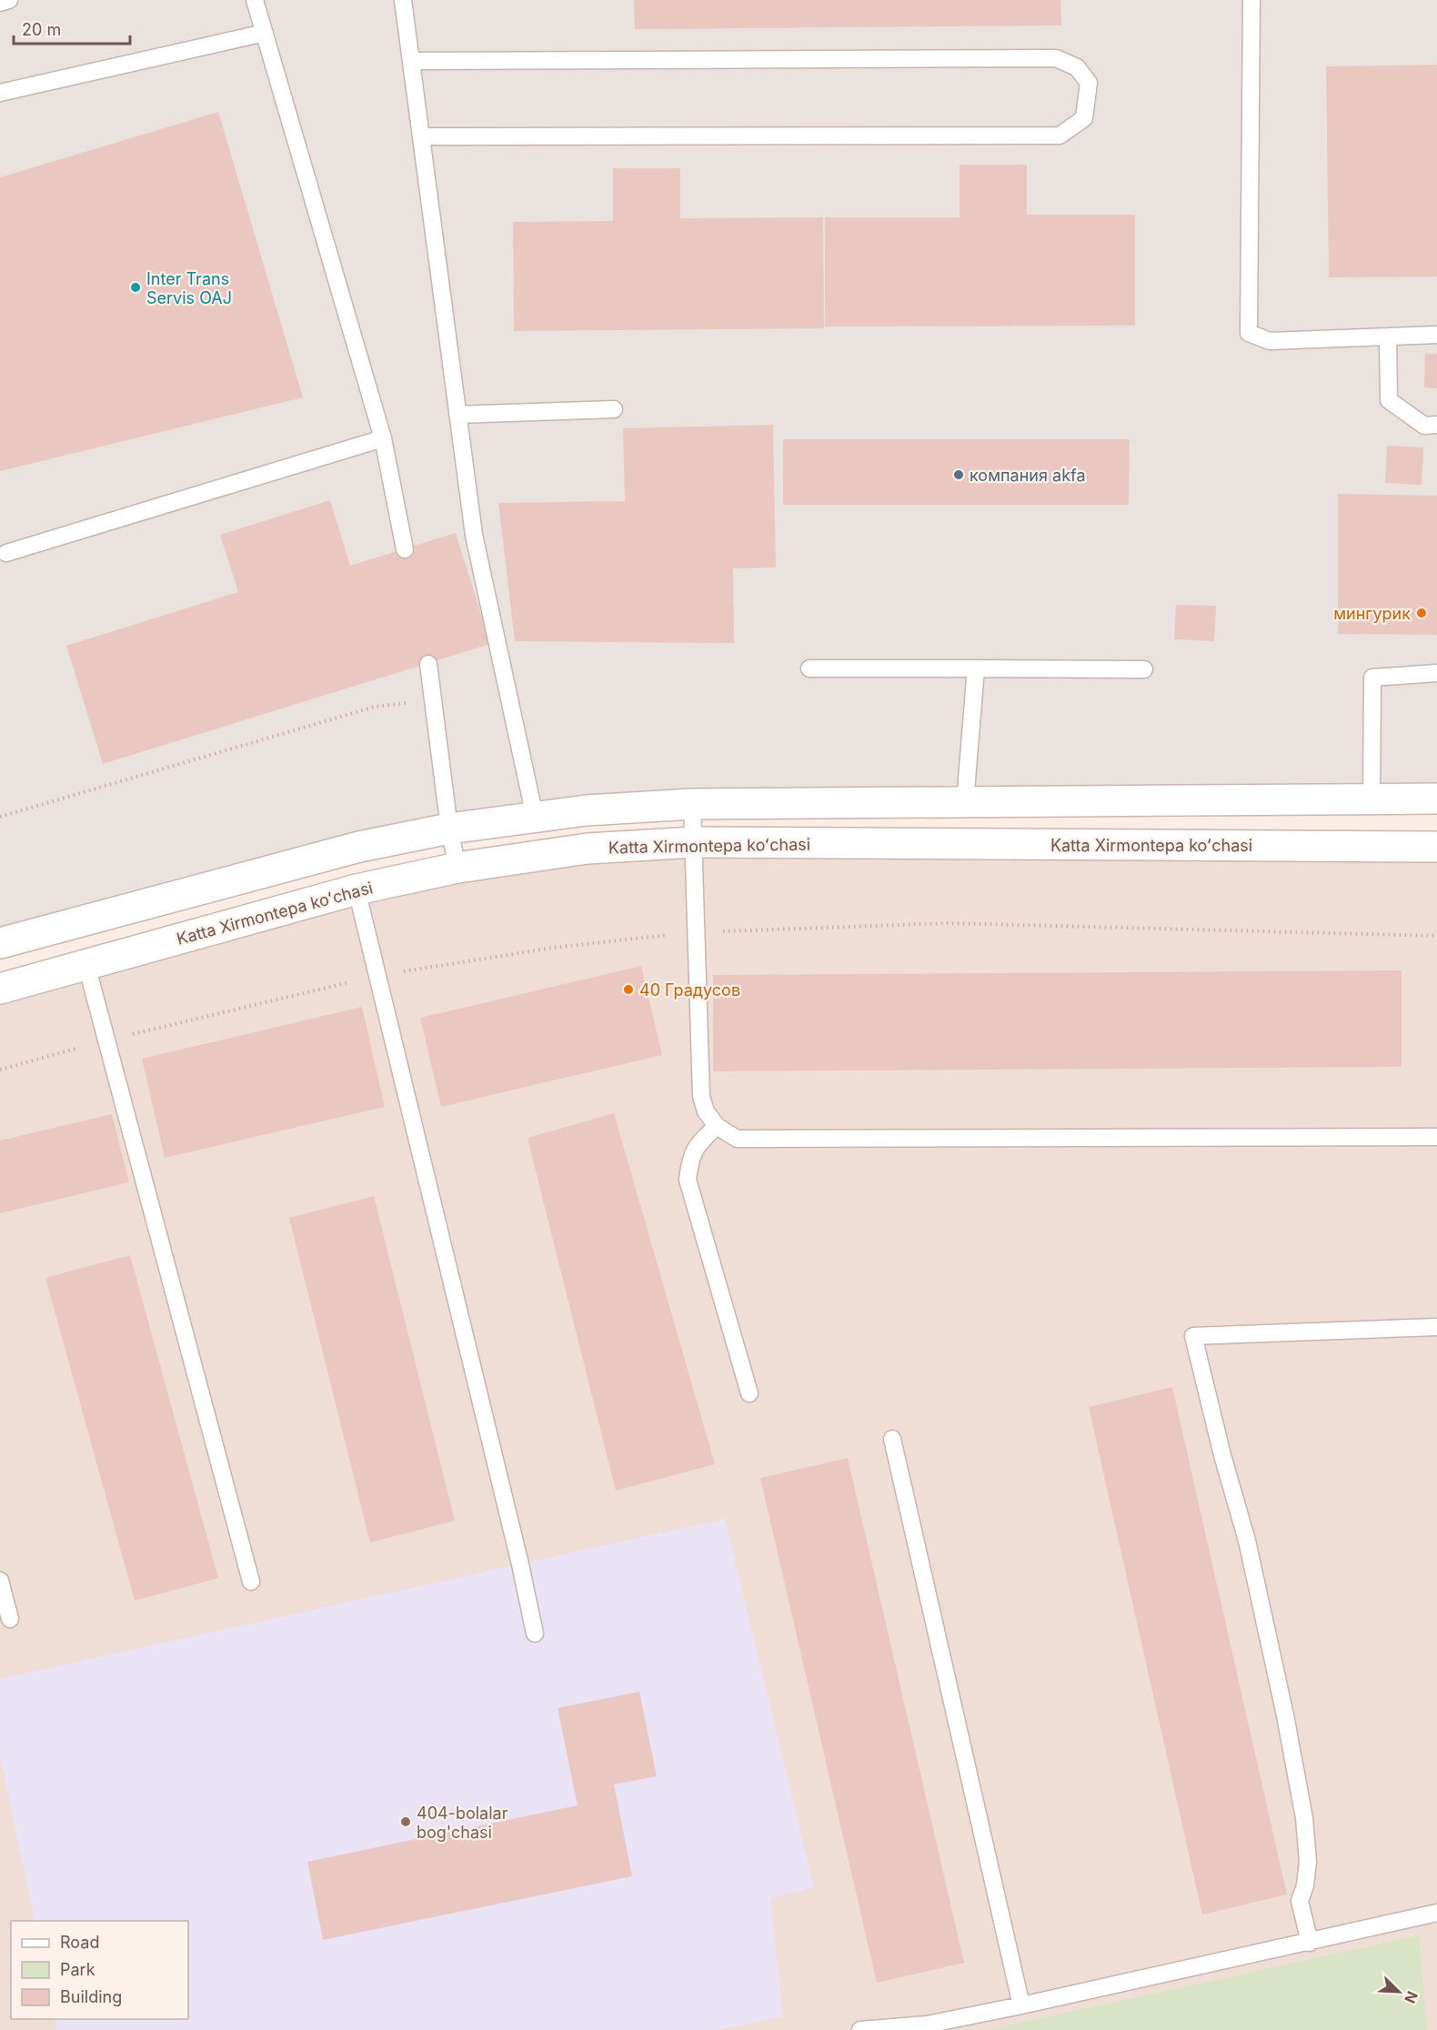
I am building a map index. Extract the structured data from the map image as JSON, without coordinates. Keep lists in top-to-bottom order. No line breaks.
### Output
{"streets":{"main road":["Katta Xirmontepa koʻchasi"]},"places":["Inter Trans Servis OAJ","компания akfa","мингурик","40 Градусов","404-bolalar bog'chasi"],"legend":["Road","Park","Building"],"scale_bar":"20 m","north":"bottom right"}
